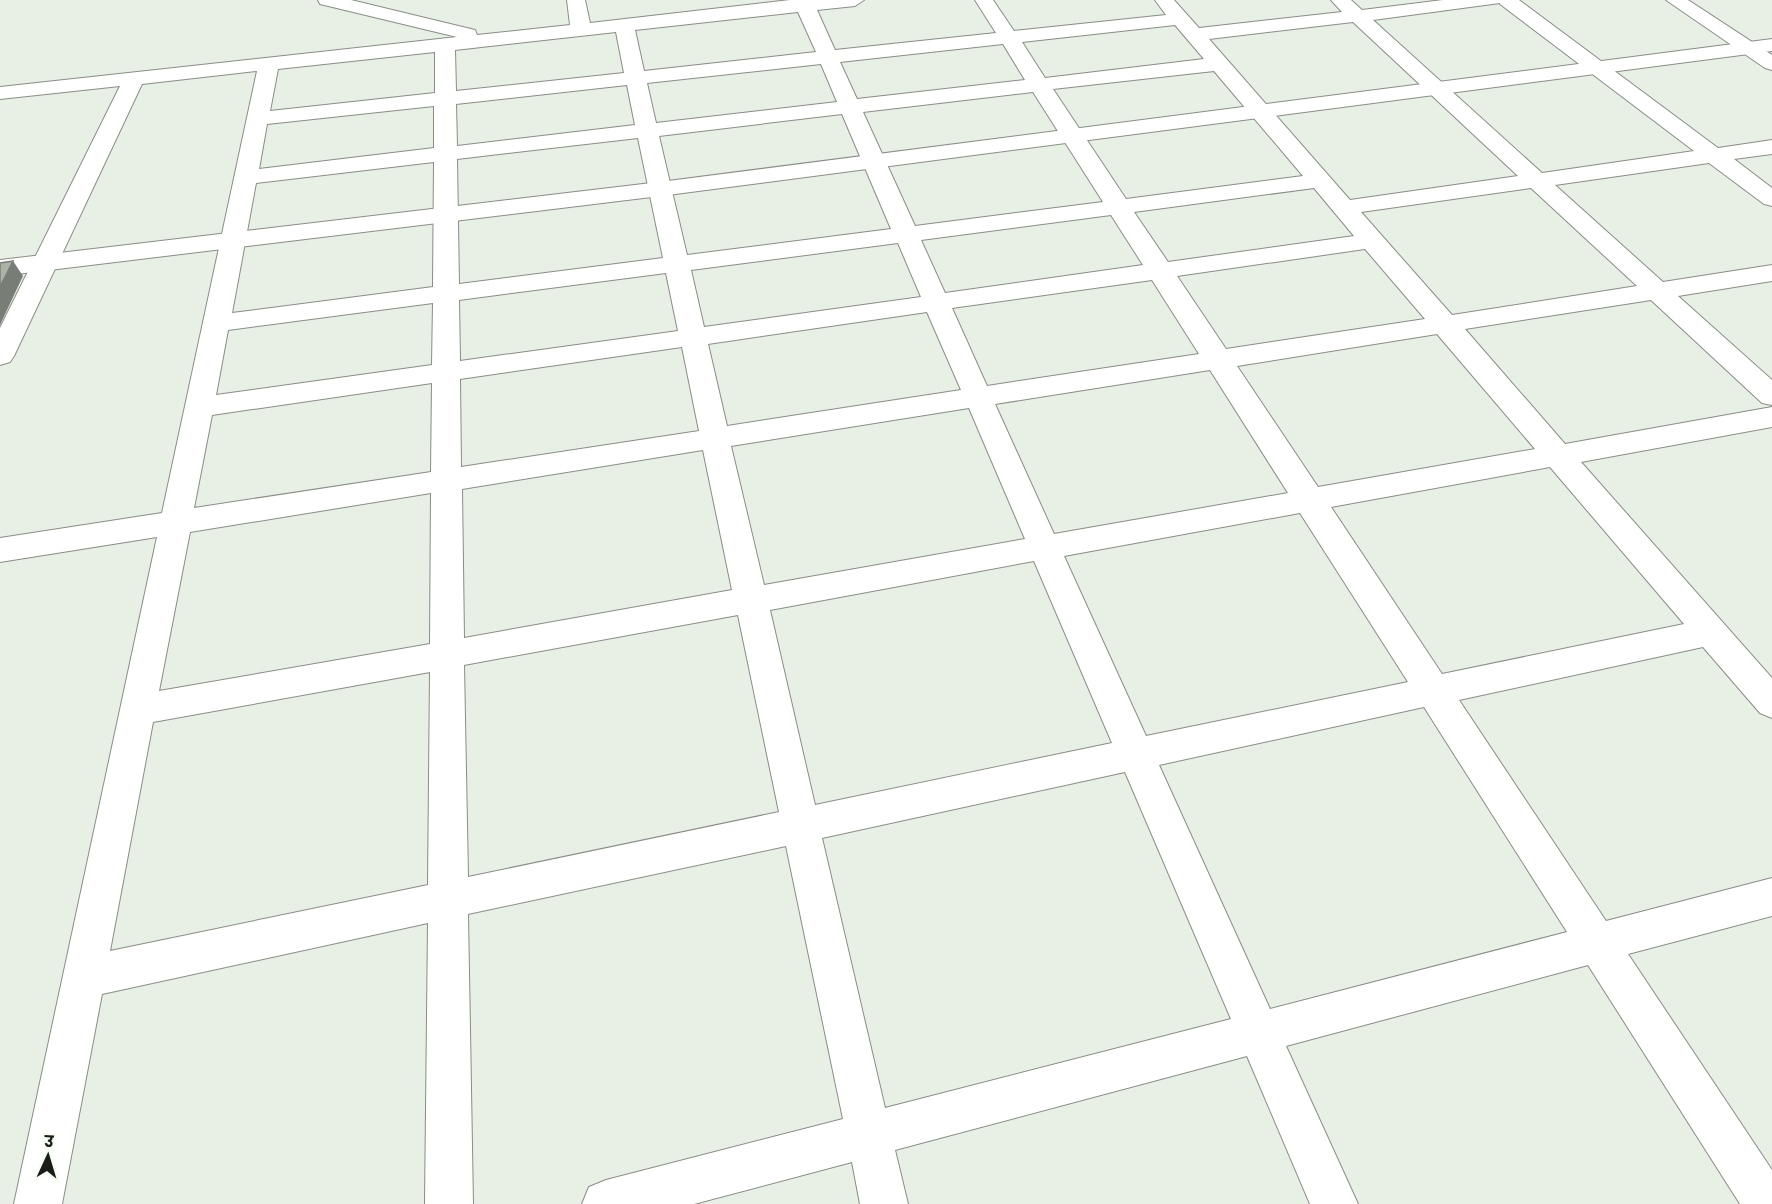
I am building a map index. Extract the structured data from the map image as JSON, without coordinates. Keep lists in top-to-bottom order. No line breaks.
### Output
{"north":"top"}
